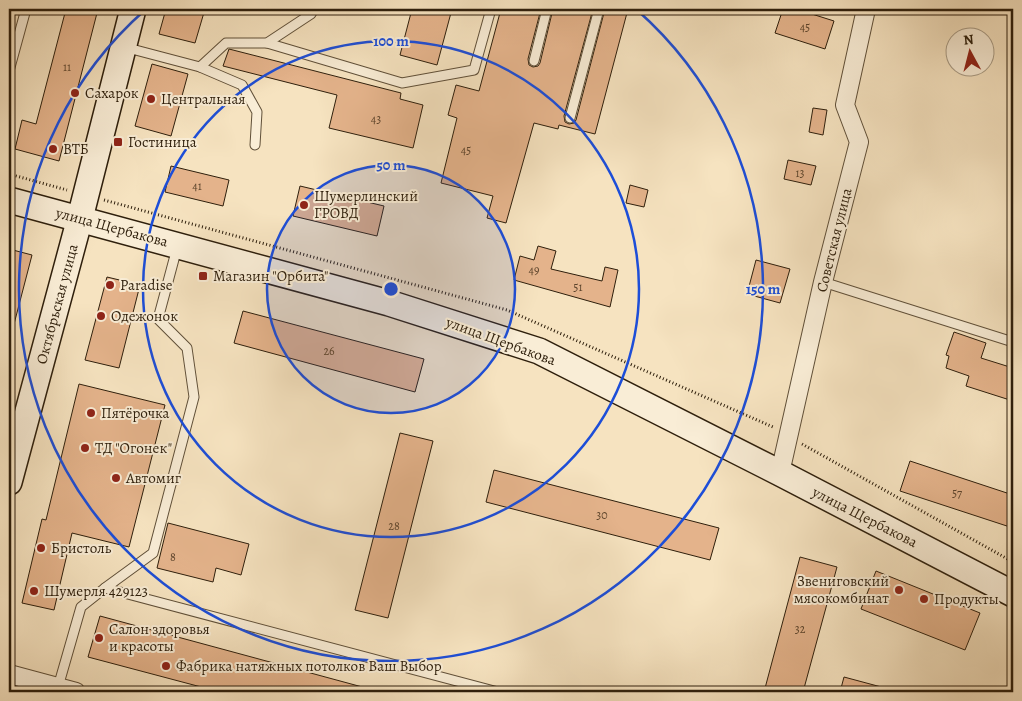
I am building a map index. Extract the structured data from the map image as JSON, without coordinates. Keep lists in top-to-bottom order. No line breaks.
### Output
{"streets":{"main road":["улица Щербакова","Октябрьская улица"],"street":["Советская улица"]},"crossings":[["улица Щербакова","Советская улица"],["улица Щербакова","Октябрьская улица"]],"places":{"other":["Сахарок","Центральная","ВТБ","Шумерлинский ГРОВД","Paradise","Одежонок","Пятёрочка","ТД \"Огонек\"","Автомиг","Бристоль","Звениговский мясокомбинат","Шумерля 429123","Продукты","Салон здоровья и красоты","Фабрика натяжных потолков Ваш Выбор"],"transit":["Гостиница","Магазин \"Орбита\""]},"house_numbers":["45","11","43","45","13","41","49","51","26","57","30","28","8","32"],"north":"top","rings":["100 m","50 m","150 m"]}
